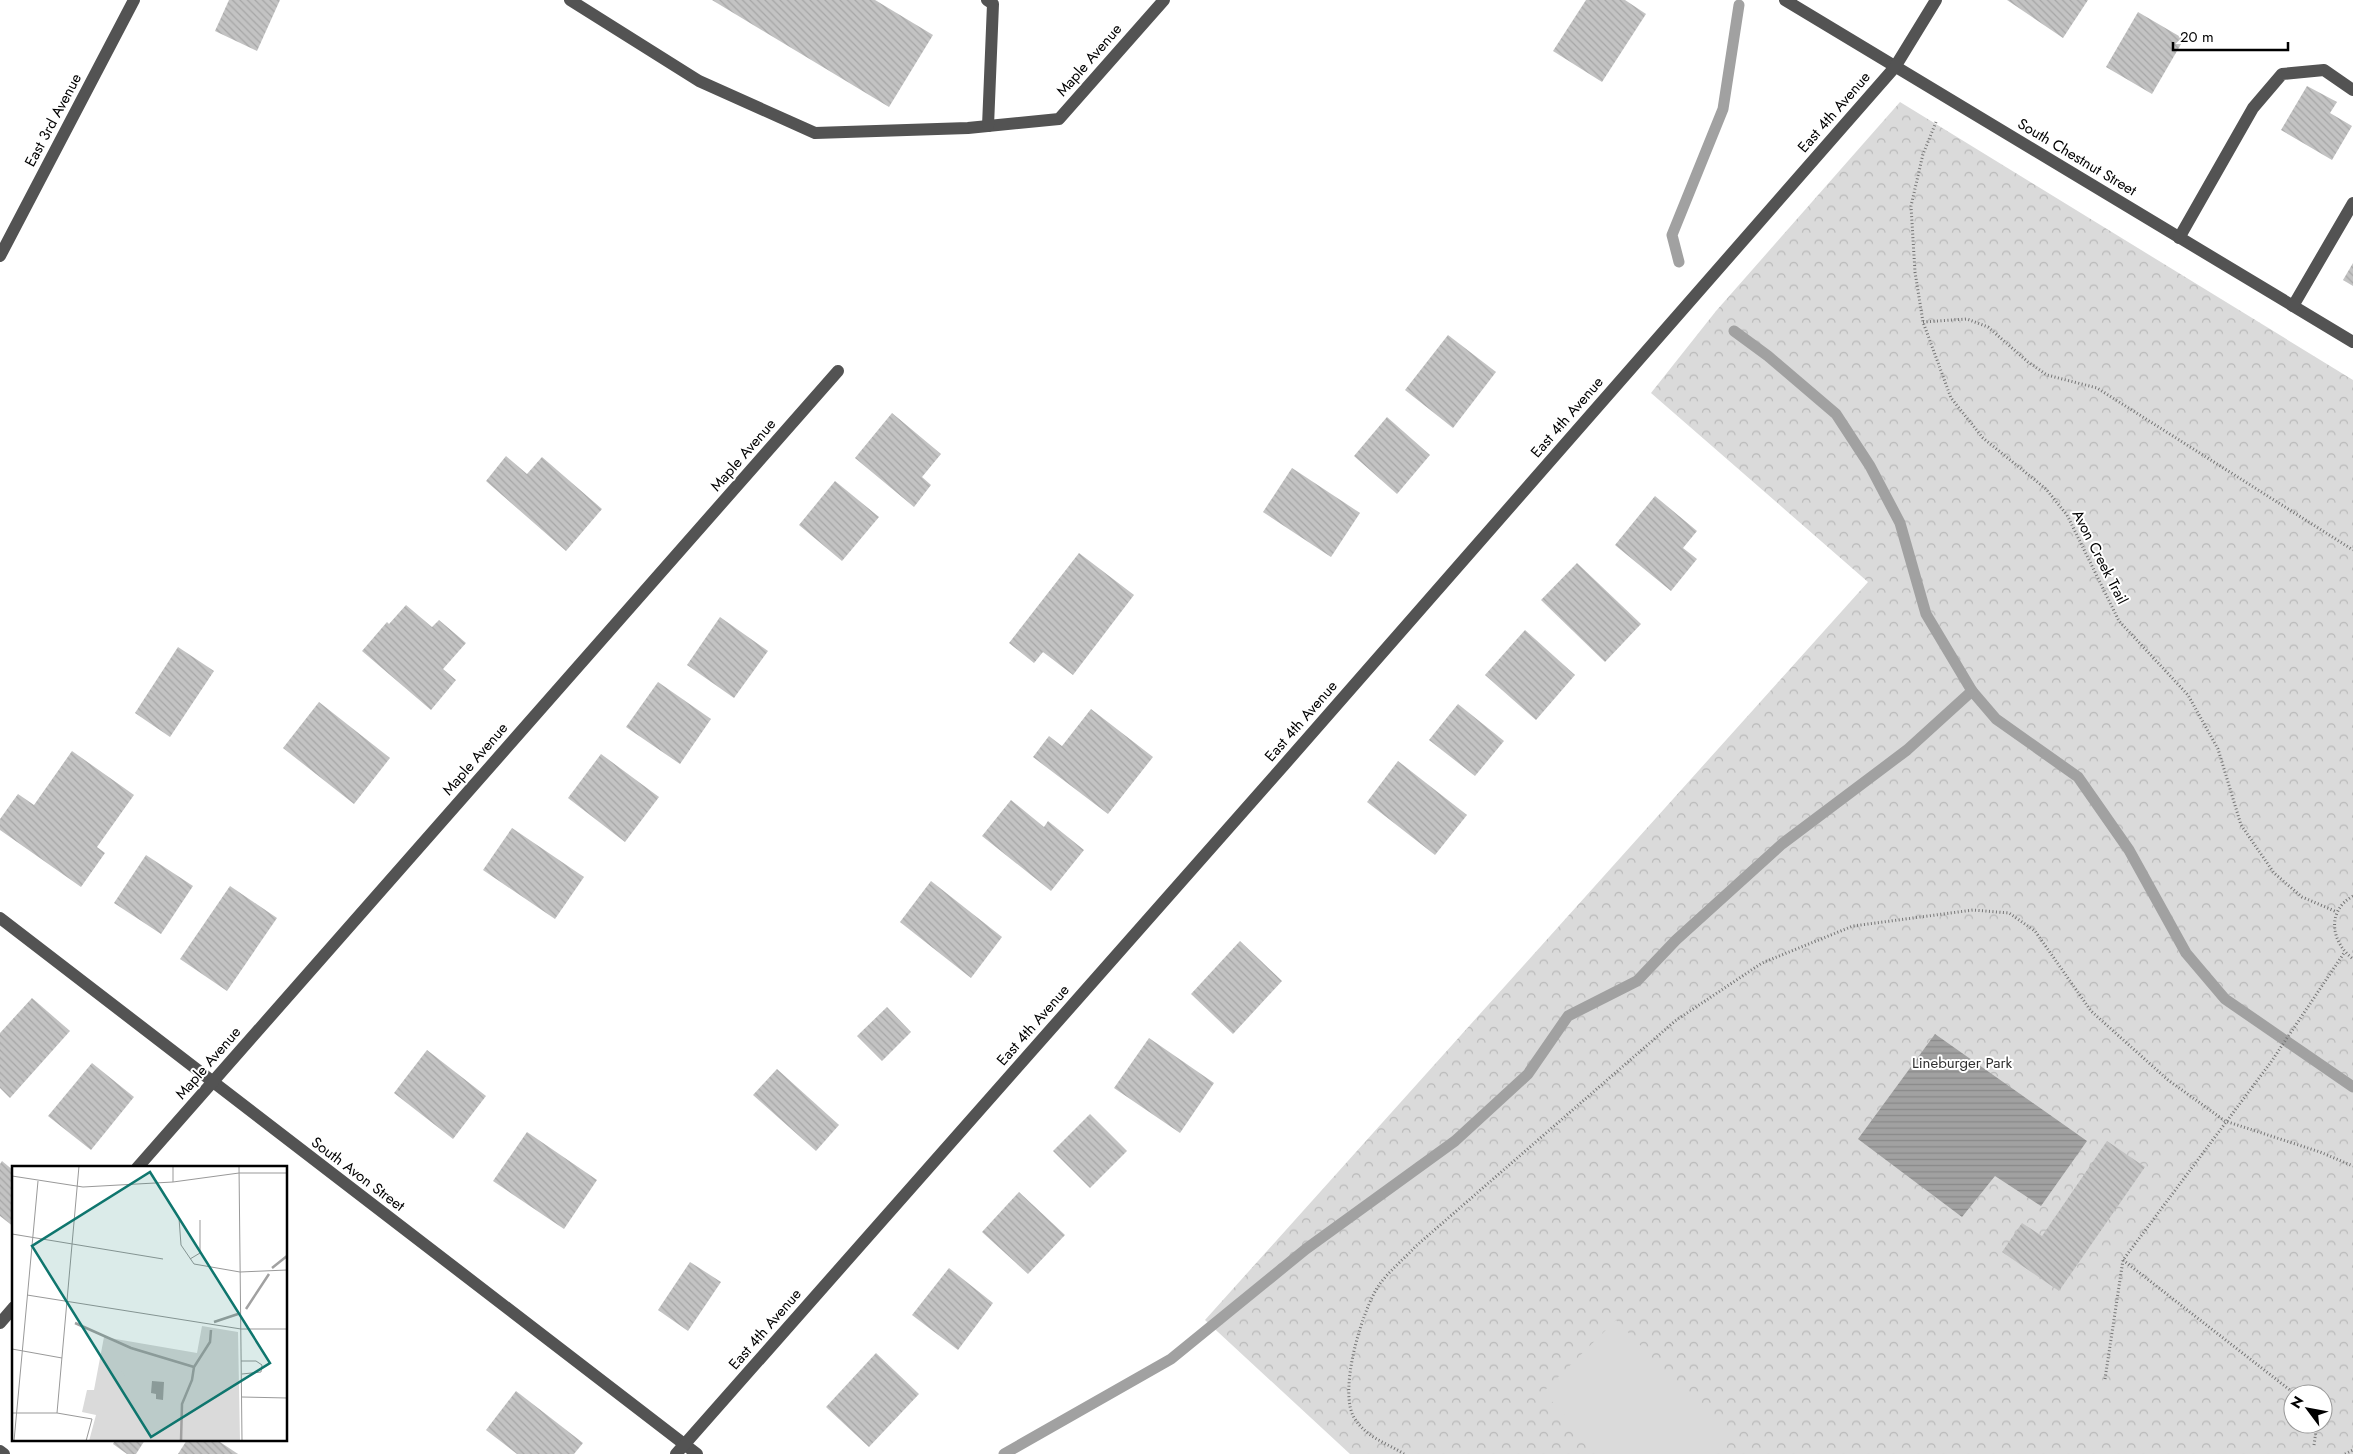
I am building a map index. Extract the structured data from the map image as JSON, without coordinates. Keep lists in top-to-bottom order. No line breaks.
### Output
{"streets":{"street":["Maple Avenue","East 4th Avenue","East 3rd Avenue","South Chestnut Street","South Avon Street"],"path":["Avon Creek Trail"]},"crossings":[["Maple Avenue","South Avon Street"],["East 4th Avenue","South Chestnut Street"],["East 4th Avenue","South Avon Street"],["South Chestnut Street","Avon Creek Trail"]],"parks":["Lineburger Park"],"scale_bar":"20 m","north":"top left"}
